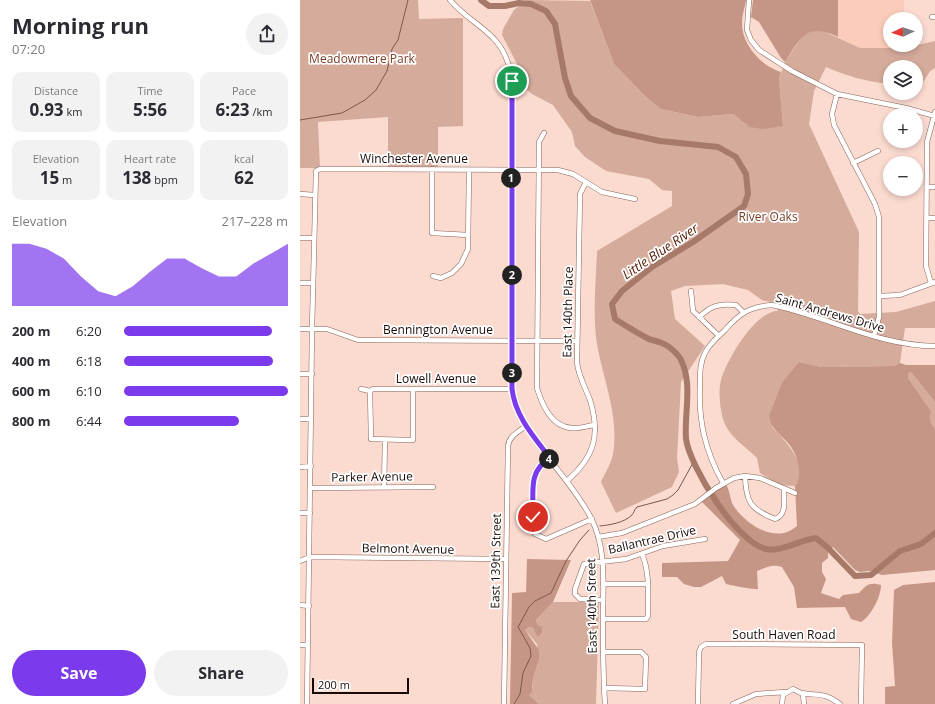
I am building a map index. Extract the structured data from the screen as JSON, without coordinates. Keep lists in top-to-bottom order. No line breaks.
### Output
{"streets":{"street":["Winchester Avenue","East 140th Place","Saint Andrews Drive","Bennington Avenue","Lowell Avenue","Parker Avenue","Ballantrae Drive","Belmont Avenue","East 139th Street","East 140th Street","South Haven Road"]},"crossings":[["Winchester Avenue","East 140th Place"],["East 140th Place","Bennington Avenue"],["East 140th Place","East 140th Street"],["Lowell Avenue","East 140th Street"],["Ballantrae Drive","East 140th Street"],["Belmont Avenue","East 139th Street"],["East 139th Street","East 140th Street"]],"water":["Little Blue River"],"parks":["Meadowmere Park","River Oaks"],"scale_bar":"200 m","north":"left","page":{"heading":["Morning run","07:20"],"map_buttons":["+","−"],"stats":[["Distance","0.93 km"],["Time","5:56"],["Pace","6:23 /km"],["Elevation","15 m"],["Heart rate","138 bpm"],["kcal","62"]],"pins":["1","2","3","4"],"chart":["Elevation","217–228 m"],"list":[{"name":"200 m","note":"6:20"},{"name":"400 m","note":"6:18"},{"name":"600 m","note":"6:10"},{"name":"800 m","note":"6:44"}],"buttons":["Save","Share"],"scale":"200 m"}}
